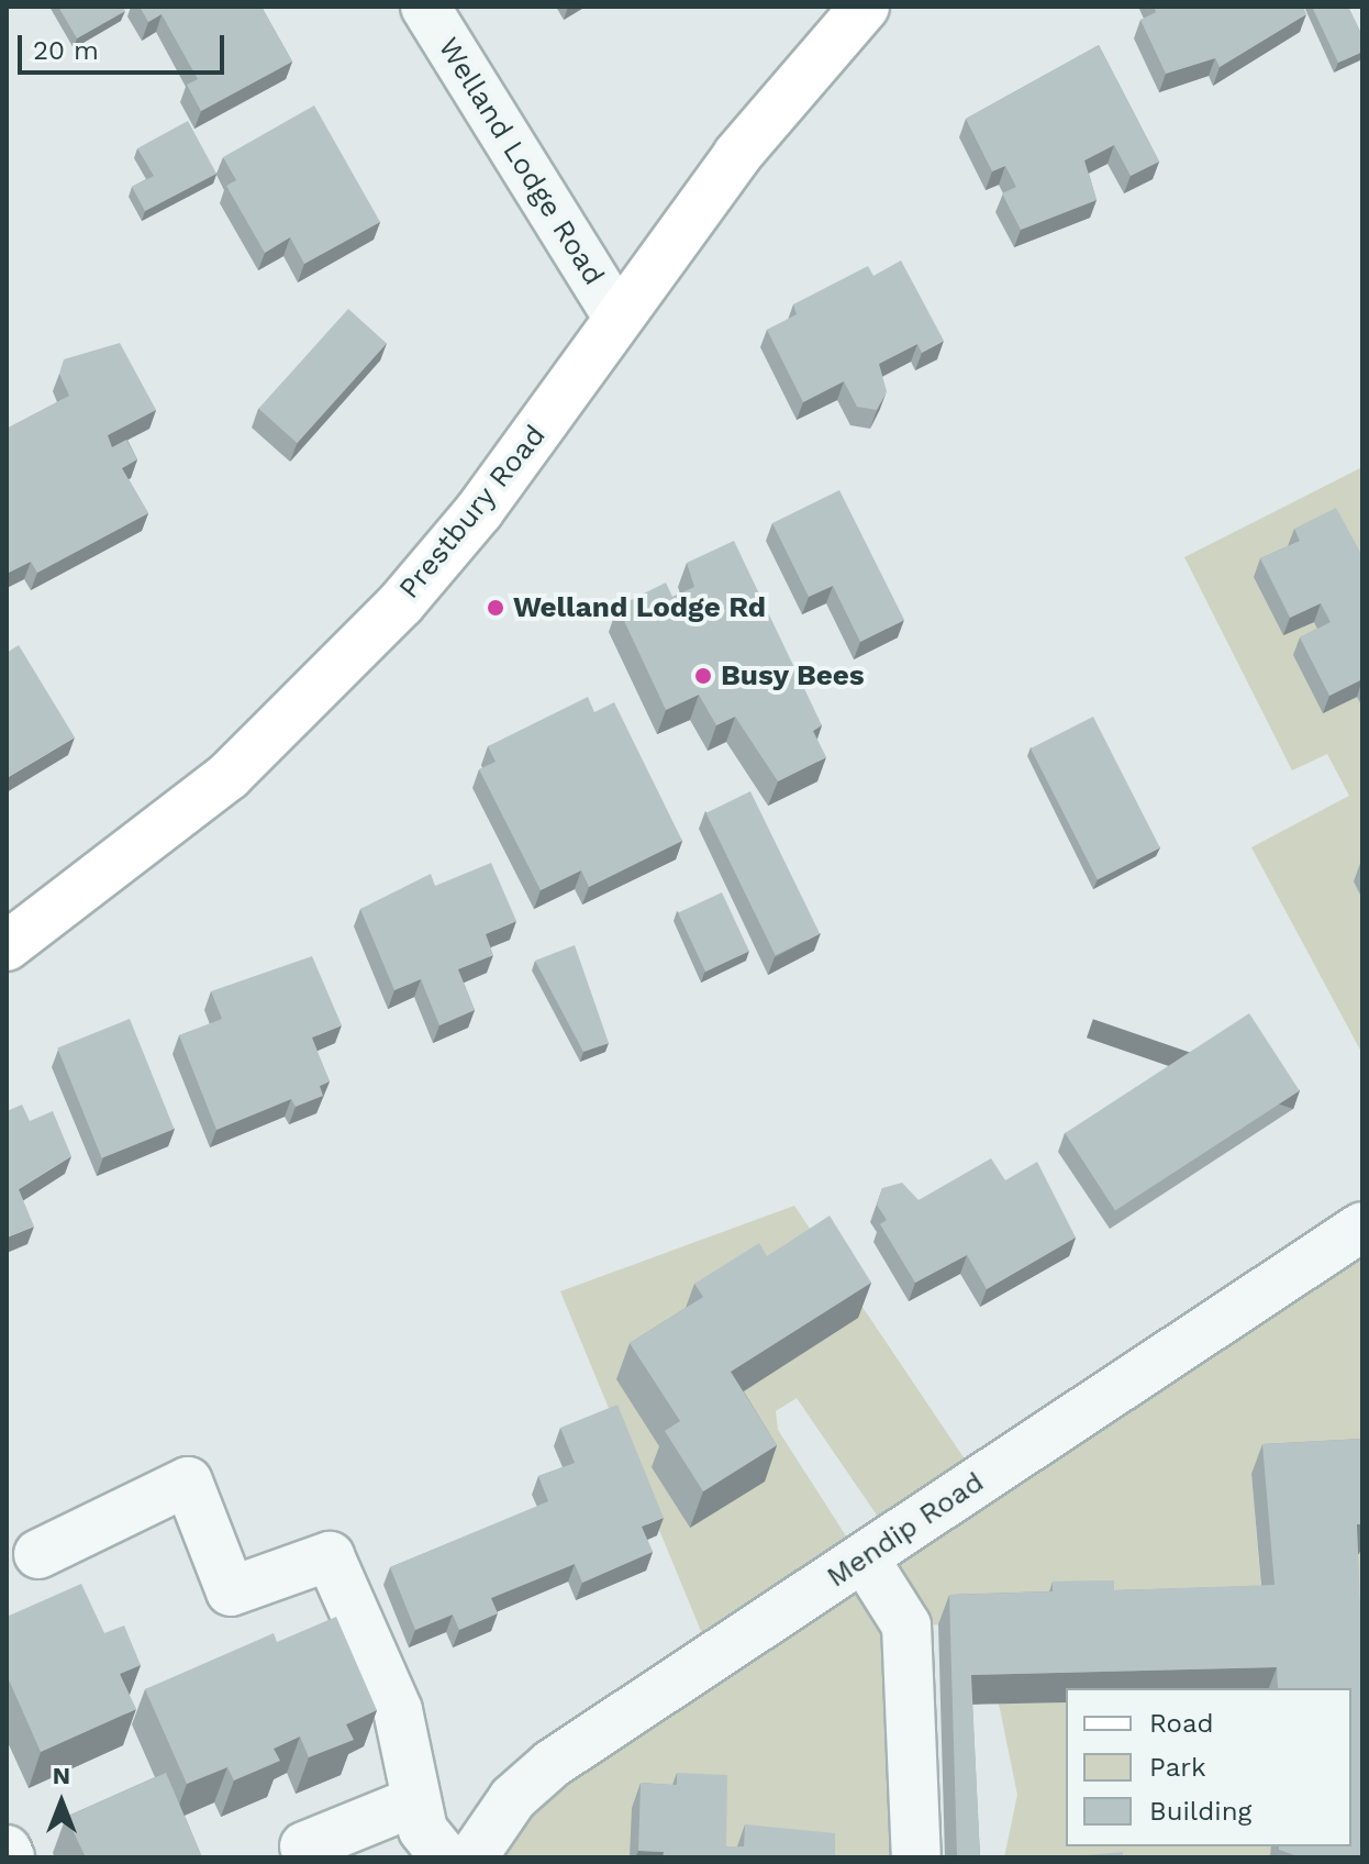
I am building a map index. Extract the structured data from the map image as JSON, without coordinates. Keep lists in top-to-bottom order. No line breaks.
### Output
{"streets":{"main road":["Prestbury Road"],"street":["Welland Lodge Road","Mendip Road"]},"crossings":[["Welland Lodge Road","Prestbury Road"]],"places":["Welland Lodge Rd","Busy Bees"],"legend":["Road","Park","Building"],"scale_bar":"20 m","north":"top"}
